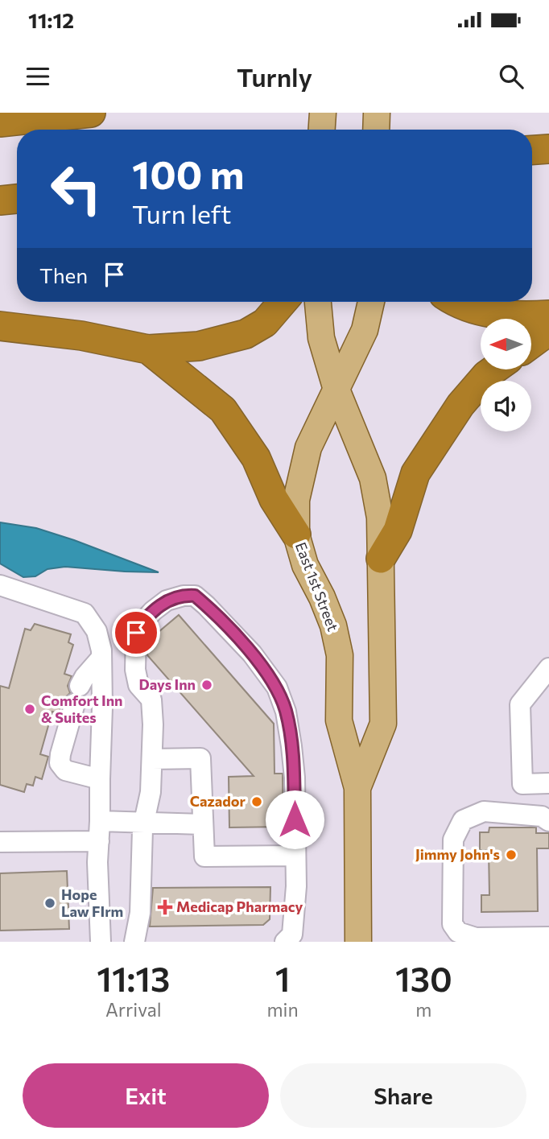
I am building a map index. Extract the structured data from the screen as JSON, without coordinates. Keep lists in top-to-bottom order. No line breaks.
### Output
{"streets":{"main road":["East 1st Street"]},"places":{"other":["Days Inn","Comfort Inn & Suites","Cazador","Jimmy John's","Hope Law FIrm"],"health":["Medicap Pharmacy"]},"north":"left","page":{"status":"11:12","header":"Turnly","turn":["100 m","Turn left"],"then":"Then","eta":["11:13","Arrival","1","min","130","m"],"buttons":["Exit","Share"]}}
